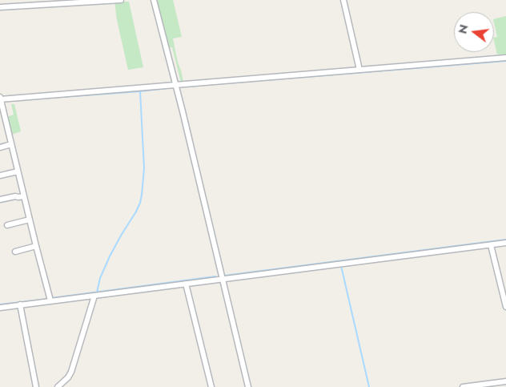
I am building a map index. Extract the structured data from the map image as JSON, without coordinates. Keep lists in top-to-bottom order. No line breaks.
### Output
{"north":"left"}
